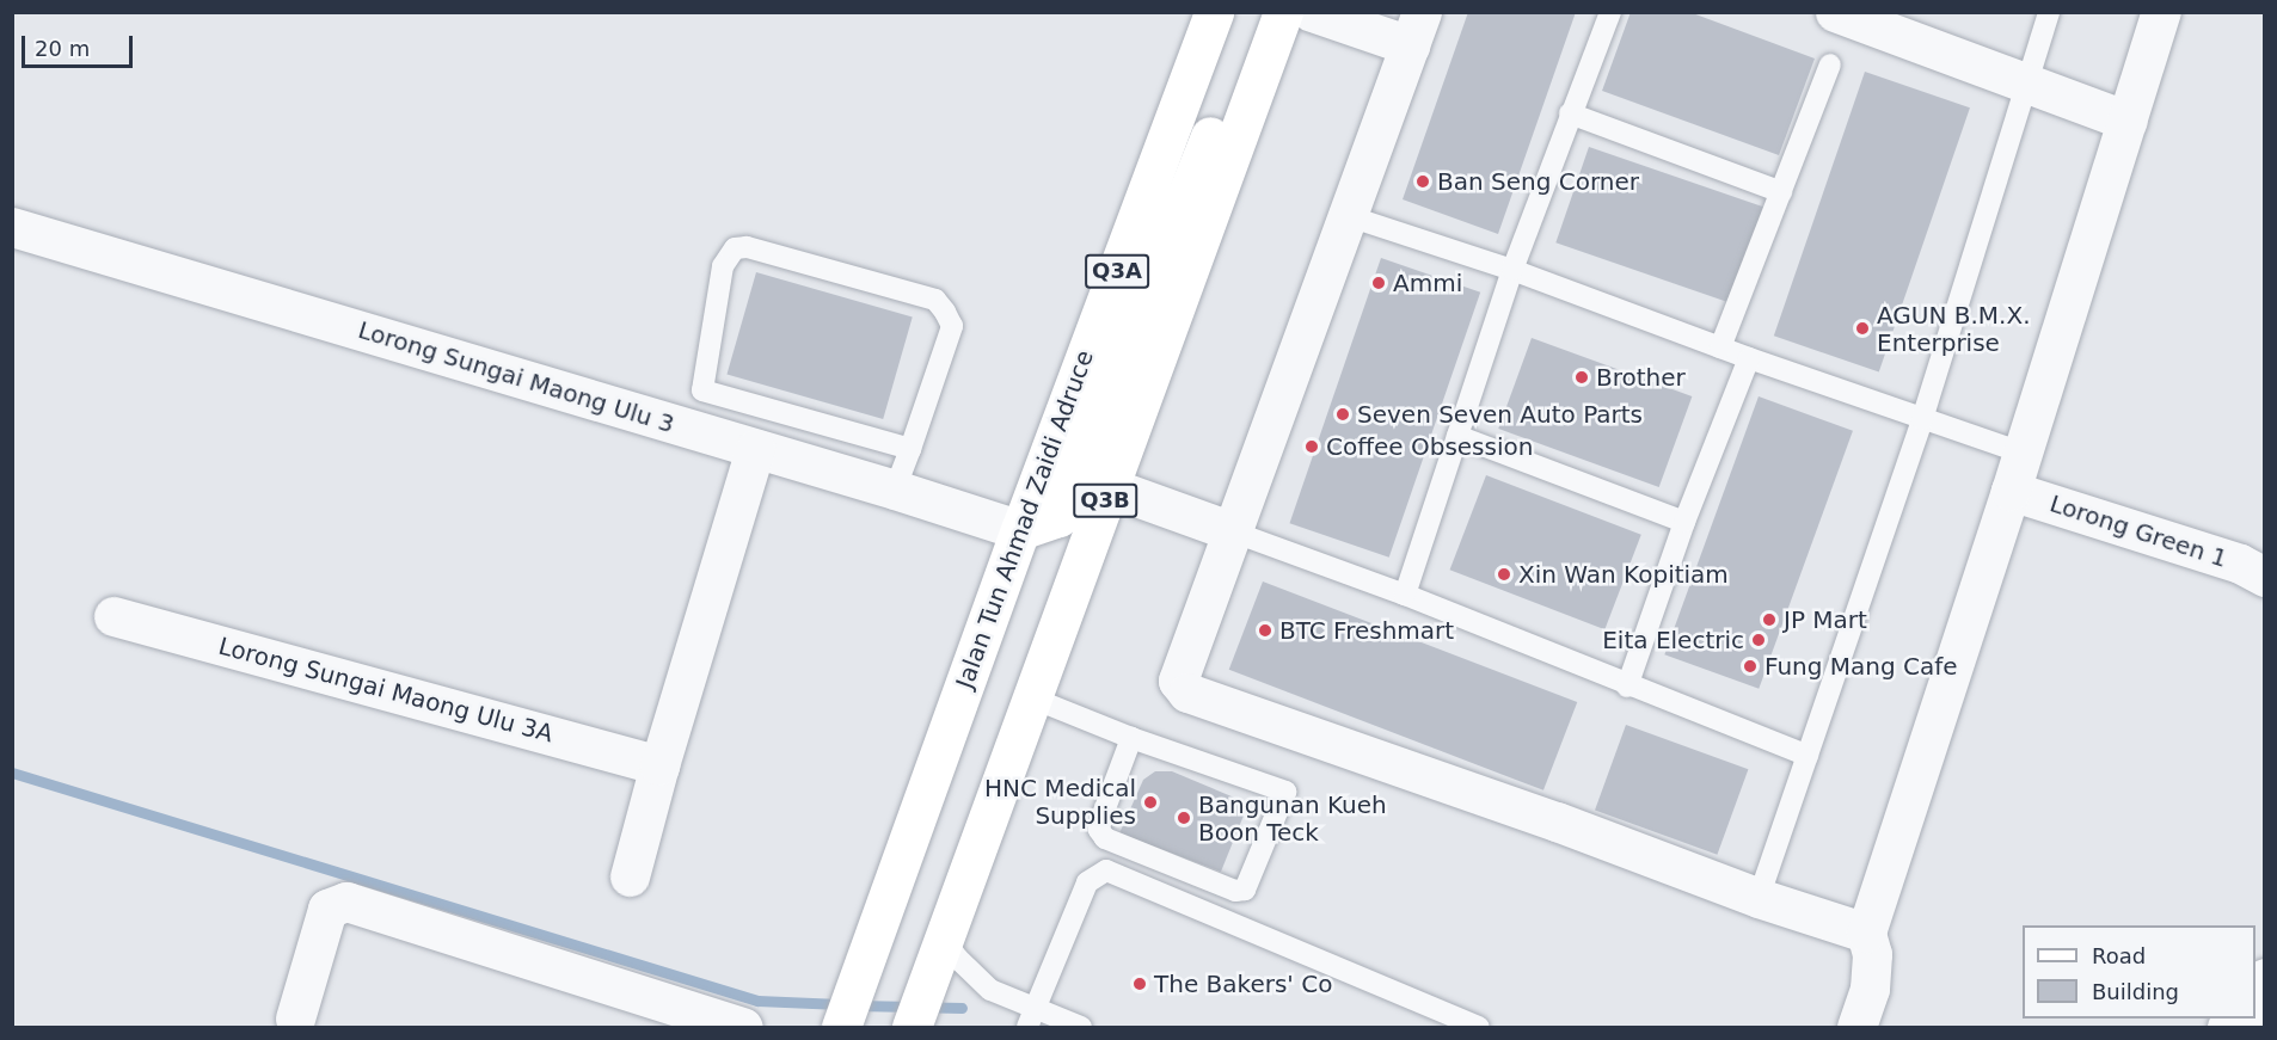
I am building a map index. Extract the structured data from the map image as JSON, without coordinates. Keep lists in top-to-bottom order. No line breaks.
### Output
{"streets":{"main road":["Q3A","Q3B","Jalan Tun Ahmad Zaidi Adruce"],"street":["Lorong Sungai Maong Ulu 3","Lorong Green 1","Lorong Sungai Maong Ulu 3A"]},"crossings":[["Lorong Sungai Maong Ulu 3","Jalan Tun Ahmad Zaidi Adruce"]],"places":["Ban Seng Corner","Ammi","AGUN B.M.X. Enterprise","Brother","Seven Seven Auto Parts","Coffee Obsession","Xin Wan Kopitiam","JP Mart","BTC Freshmart","Eita Electric","Fung Mang Cafe","HNC Medical Supplies","Bangunan Kueh Boon Teck","The Bakers' Co"],"legend":["Road","Building"],"scale_bar":"20 m"}
